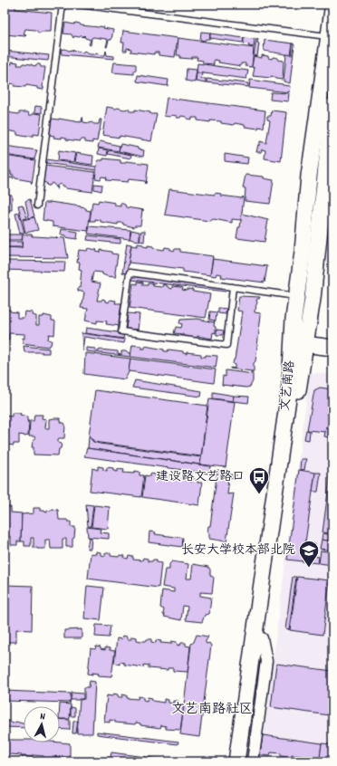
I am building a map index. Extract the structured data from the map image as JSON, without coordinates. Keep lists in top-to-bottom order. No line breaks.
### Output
{"streets":{"main road":["文艺南路"]},"districts":["文艺南路社区"],"places":{"bus stop":["建设路文艺路口"],"school or university":["长安大学校本部北院"]},"north":"top"}
